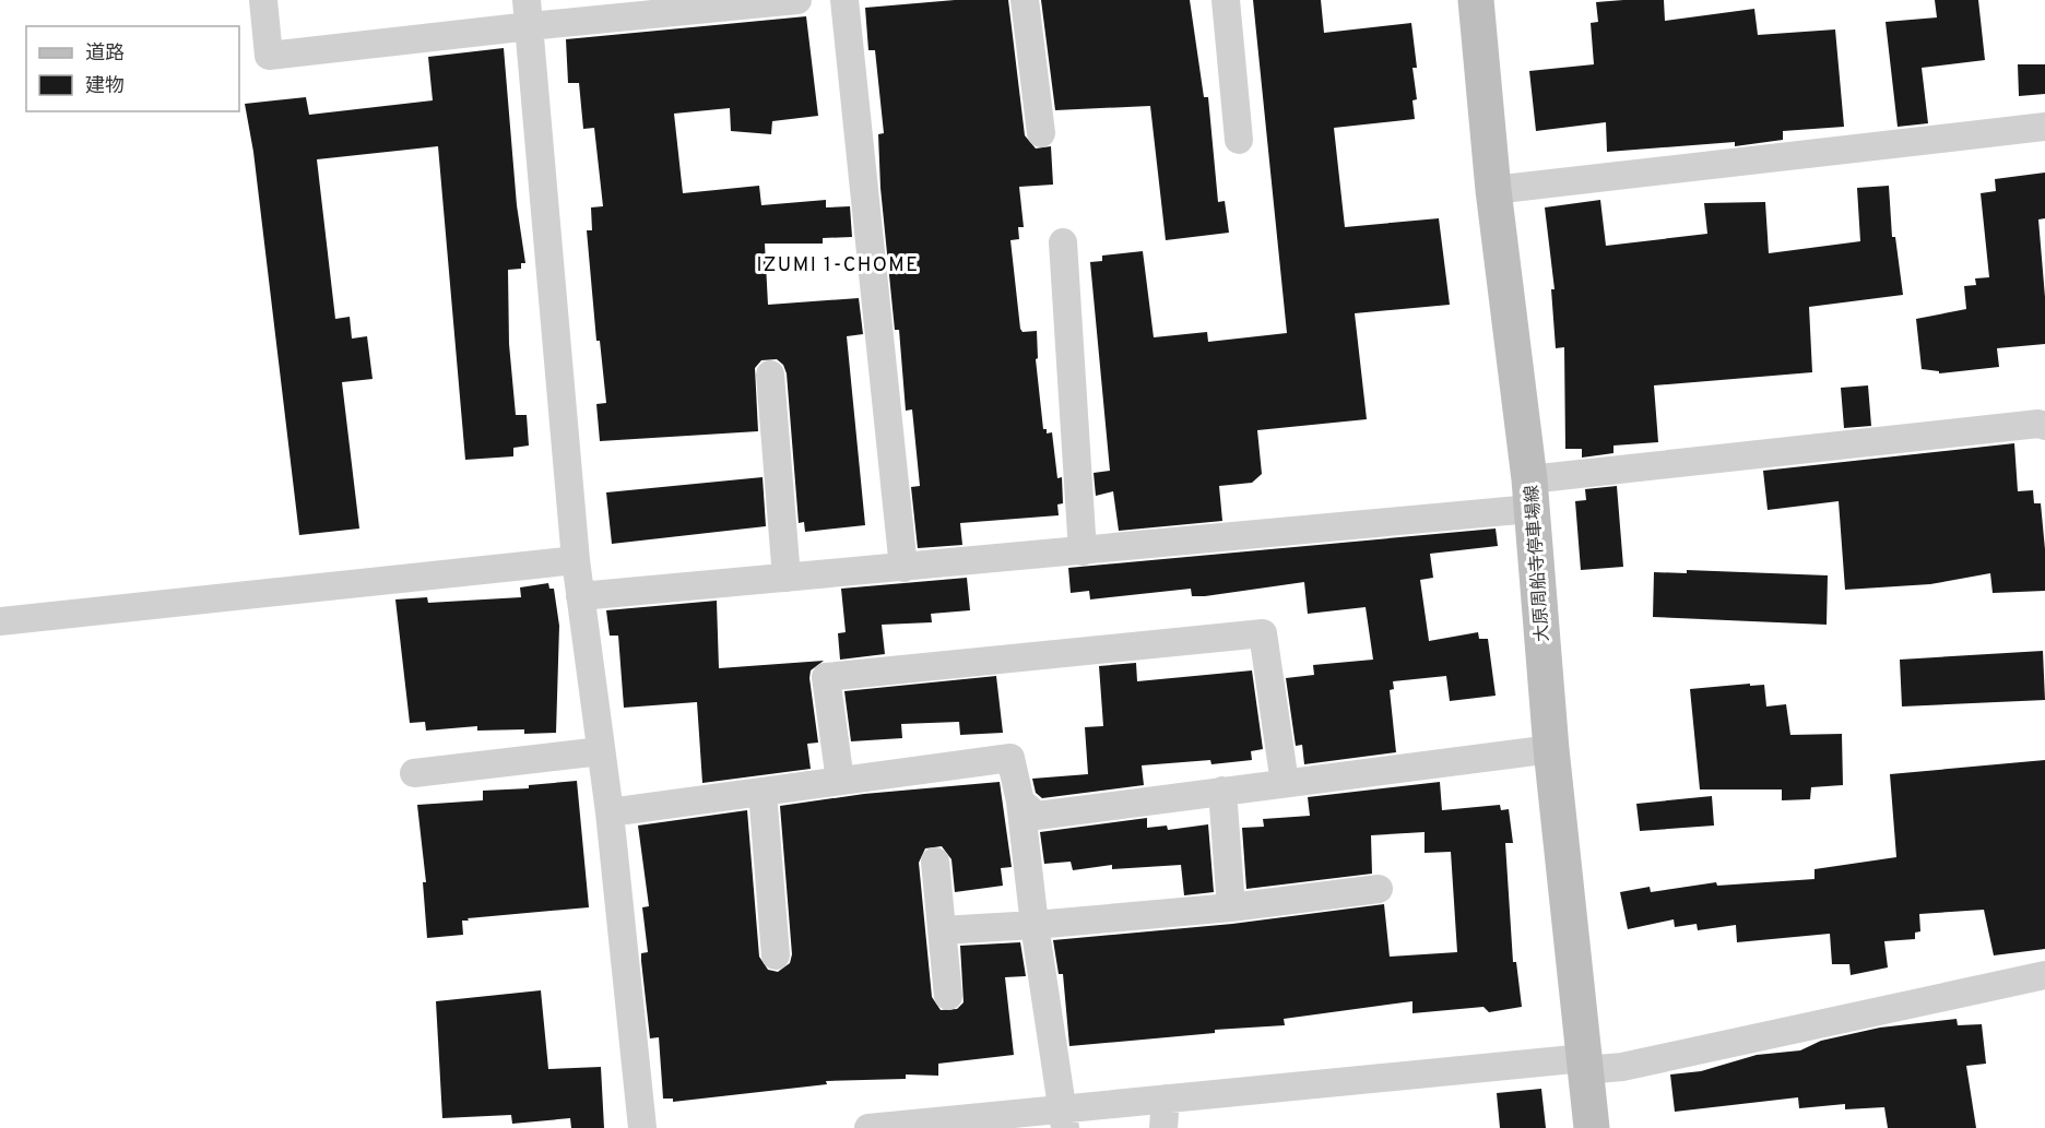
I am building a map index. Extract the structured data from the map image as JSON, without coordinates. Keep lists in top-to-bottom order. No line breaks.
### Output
{"streets":{"main road":["大原周船寺停車場線"]},"districts":["IZUMI 1-CHOME"],"legend":["道路","建物"]}
